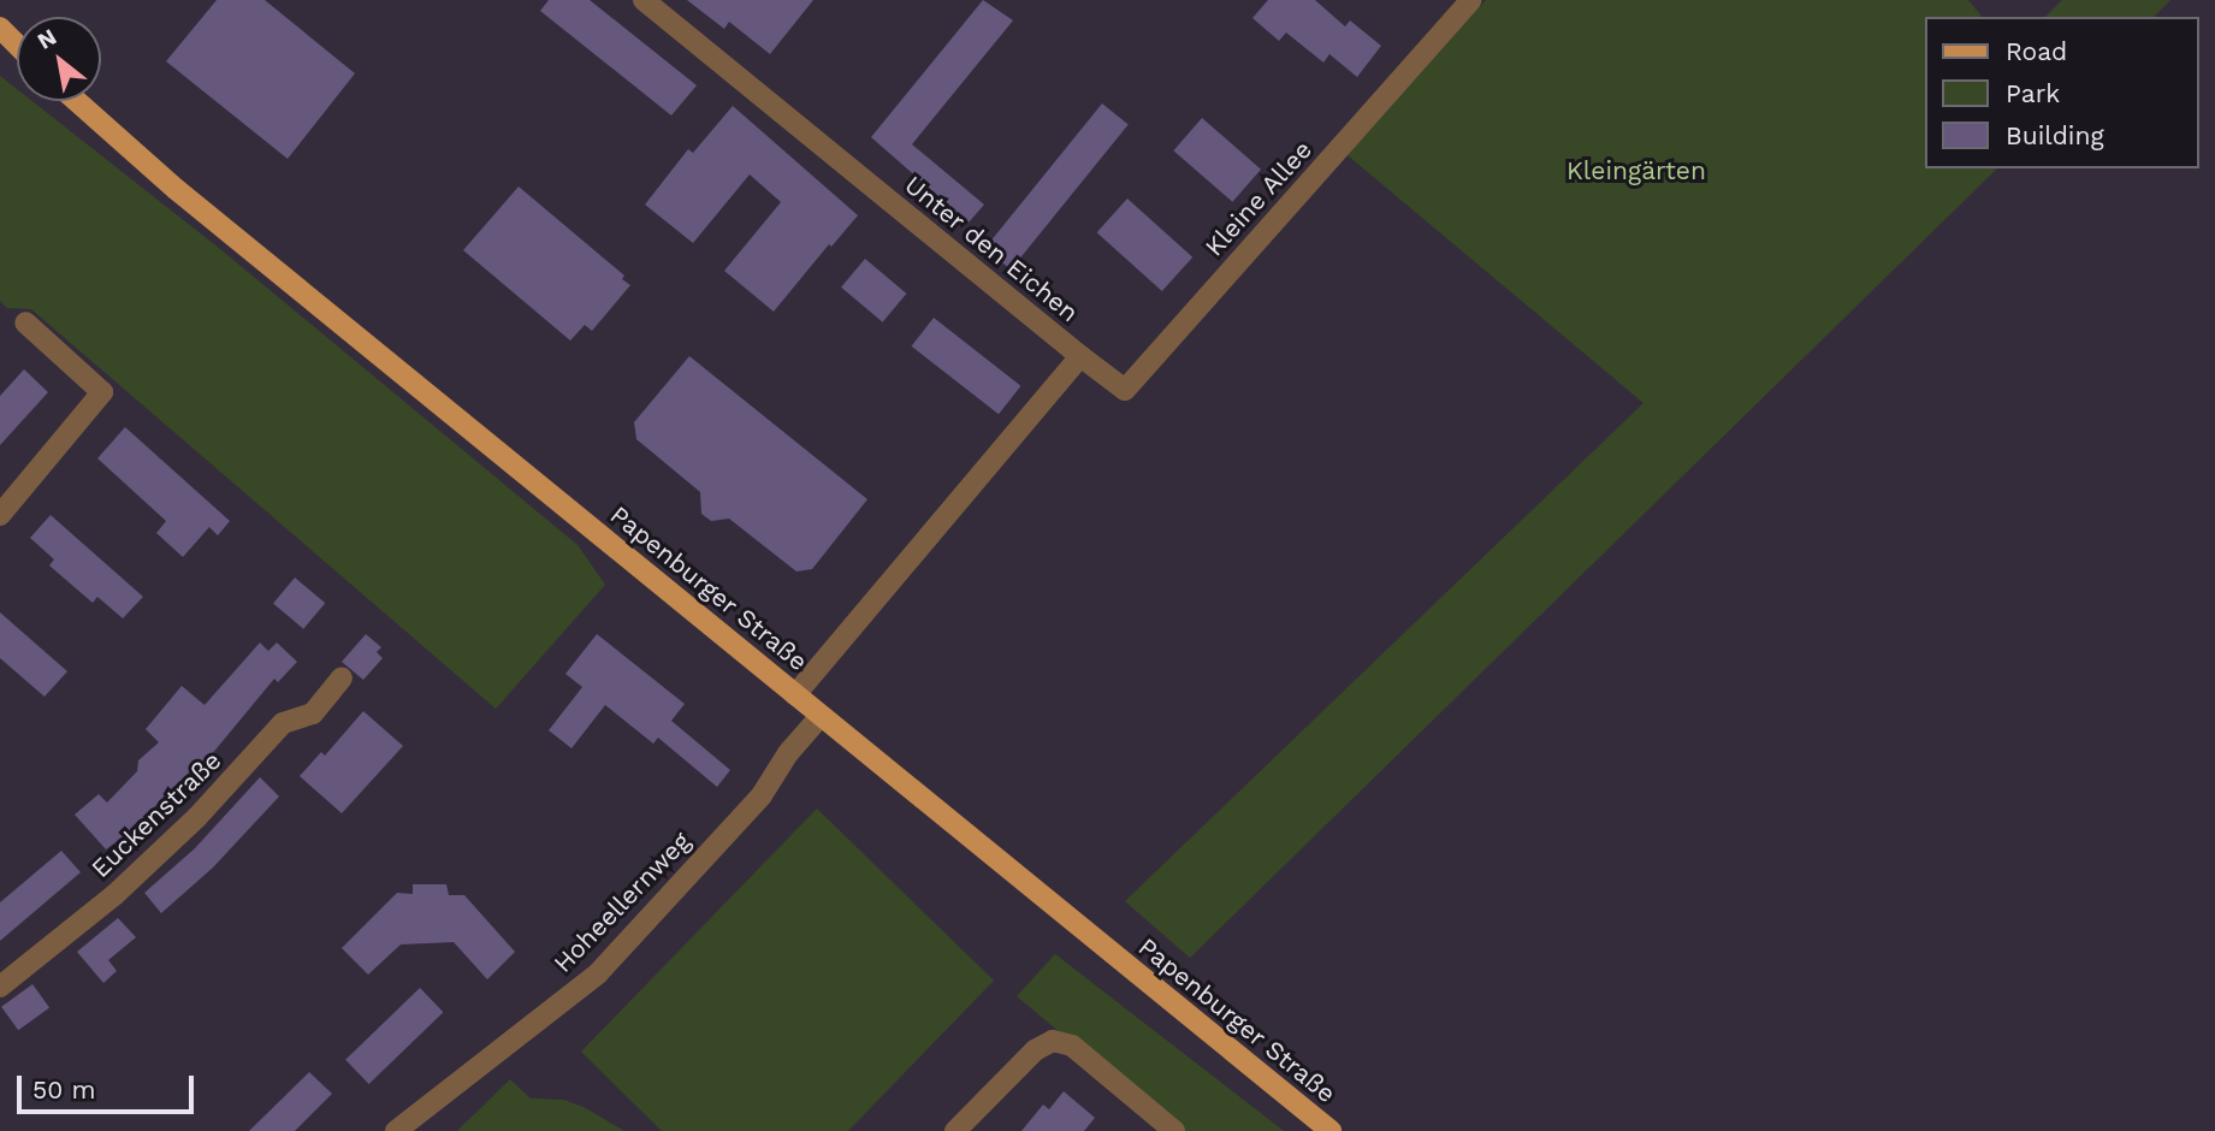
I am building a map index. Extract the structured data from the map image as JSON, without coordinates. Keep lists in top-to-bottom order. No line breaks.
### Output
{"streets":{"main road":["Papenburger Straße"],"street":["Kleine Allee","Unter den Eichen","Euckenstraße","Hoheellernweg"]},"crossings":[["Kleine Allee","Unter den Eichen"],["Unter den Eichen","Papenburger Straße"],["Papenburger Straße","Hoheellernweg"]],"parks":["Kleingärten"],"legend":["Road","Park","Building"],"scale_bar":"50 m","north":"top left"}
